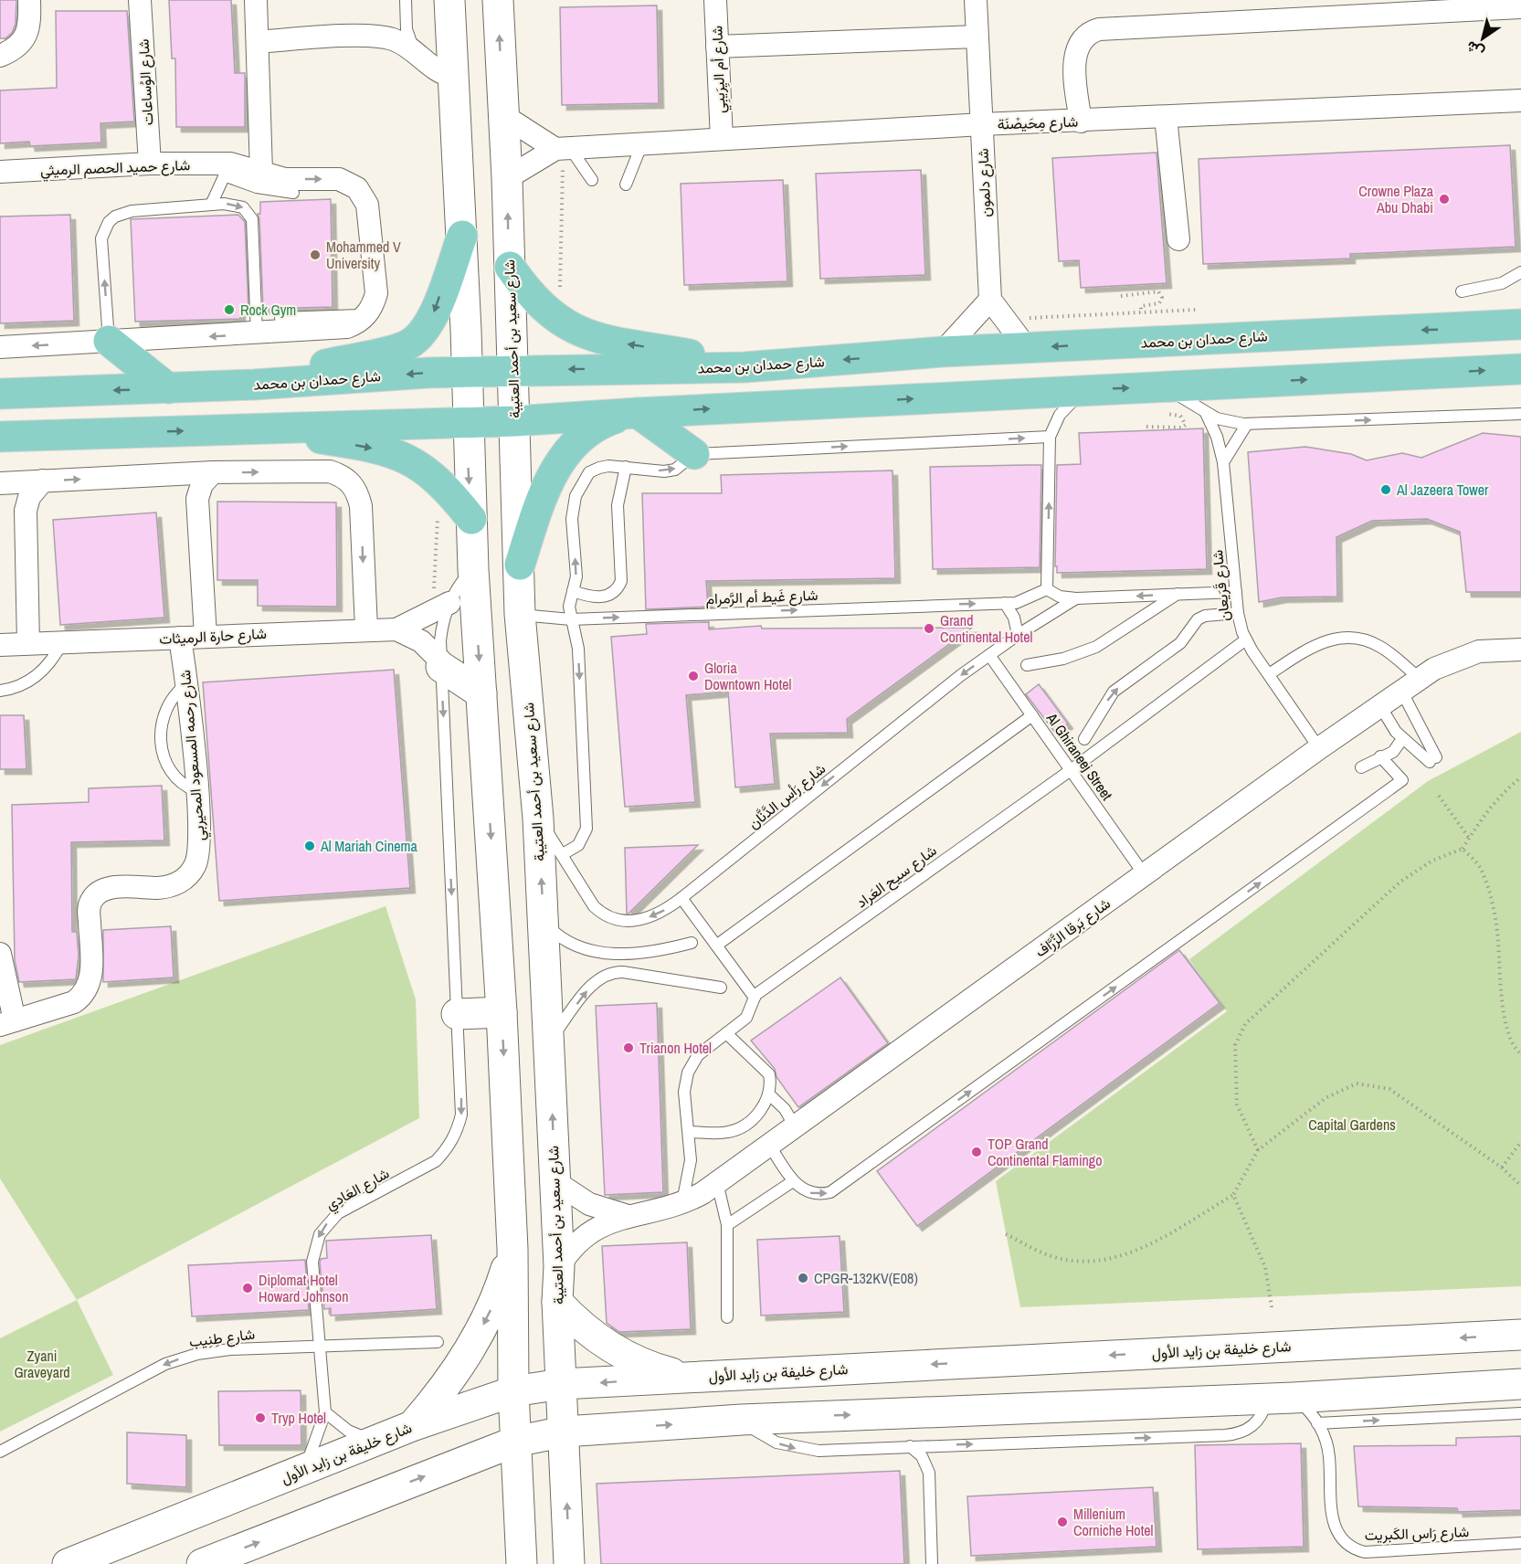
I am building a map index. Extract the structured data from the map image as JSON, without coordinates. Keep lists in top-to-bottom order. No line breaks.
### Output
{"streets":{"main road":["شارع سعيد بن أحمد العتيبة","شارع حمدان بن محمد","شارع خليفة بن زايد الأول"],"street":["شارع أم اليِرَيبِي","شارع الوُساعات","شارع مِحَيصْنَة","شارع حميد الحصم الرميثي","شارع دلمون","شارع حارة الرميثات","شارع رحمه المسعود المحيربي","شارع بَرقا الزَّرَّاف"],"lane":["شارع قَرَيعان","شارع غَيط أم الرَّمرام","Al Ghiraneej Street","شارع رَأس الدَّنَّان","شارع سيح العَراد","شارع العَادِي","شارع طِنِيب","شارع رَاس الكَبريت"]},"crossings":[["شارع أم اليِرَيبِي","شارع مِحَيصْنَة"],["شارع الوُساعات","شارع حميد الحصم الرميثي"],["شارع مِحَيصْنَة","شارع دلمون"],["شارع مِحَيصْنَة","شارع سعيد بن أحمد العتيبة"],["شارع سعيد بن أحمد العتيبة","شارع حمدان بن محمد"],["شارع سعيد بن أحمد العتيبة","شارع غَيط أم الرَّمرام"],["شارع سعيد بن أحمد العتيبة","شارع رَأس الدَّنَّان"],["شارع سعيد بن أحمد العتيبة","شارع بَرقا الزَّرَّاف"],["شارع سعيد بن أحمد العتيبة","شارع خليفة بن زايد الأول"],["شارع قَرَيعان","شارع سيح العَراد"],["شارع قَرَيعان","شارع بَرقا الزَّرَّاف"],["شارع حارة الرميثات","شارع رحمه المسعود المحيربي"],["شارع حارة الرميثات","شارع العَادِي"],["Al Ghiraneej Street","شارع رَأس الدَّنَّان"],["Al Ghiraneej Street","شارع سيح العَراد"],["Al Ghiraneej Street","شارع بَرقا الزَّرَّاف"],["شارع سيح العَراد","شارع بَرقا الزَّرَّاف"],["شارع العَادِي","شارع طِنِيب"],["شارع العَادِي","شارع خليفة بن زايد الأول"]],"one_way":["شارع غَيط أم الرَّمرام","شارع العَادِي","شارع طِنِيب"],"parks":["Capital Gardens","Zyani Graveyard"],"places":["Crowne Plaza Abu Dhabi","Mohammed V University","Rock Gym","Al Jazeera Tower","Grand Continental Hotel","Gloria Downtown Hotel","Al Mariah Cinema","Trianon Hotel","TOP Grand Continental Flamingo","CPGR-132KV(E08)","Diplomat Hotel Howard Johnson","Tryp Hotel","Millenium Corniche Hotel"],"north":"bottom left"}
